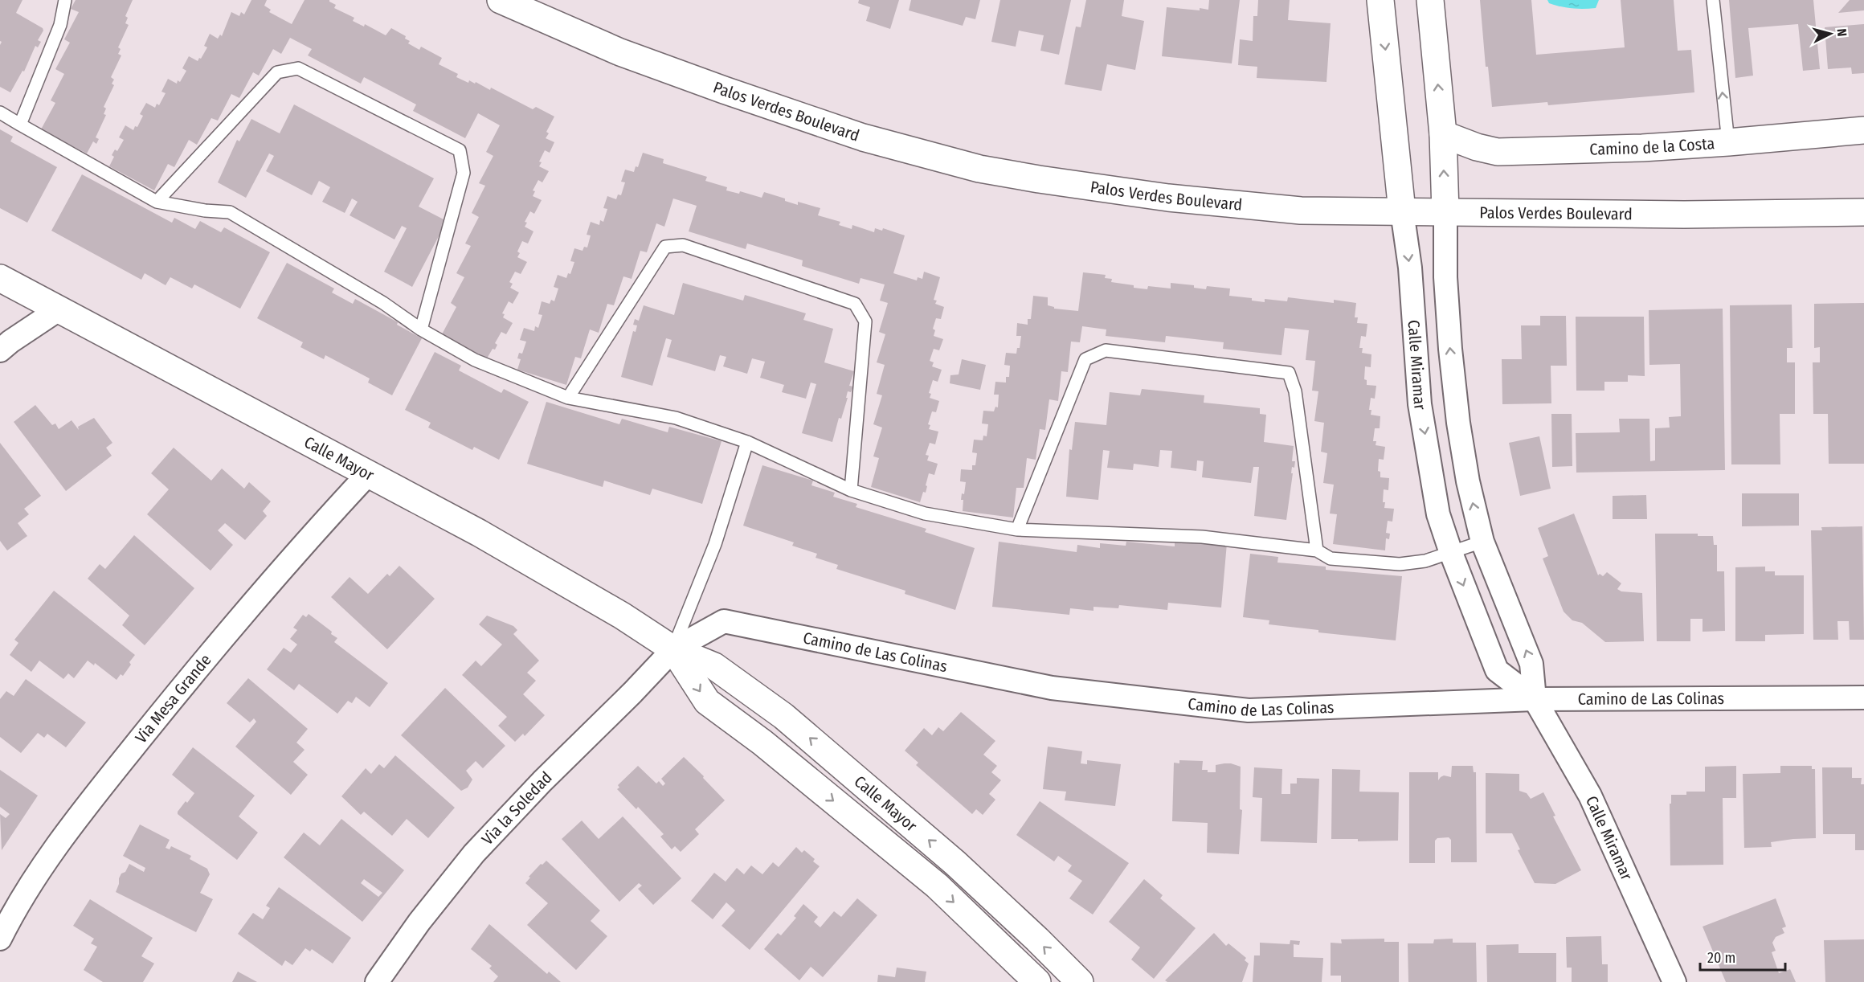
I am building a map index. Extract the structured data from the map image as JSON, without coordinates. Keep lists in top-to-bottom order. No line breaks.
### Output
{"streets":{"street":["Palos Verdes Boulevard","Camino de la Costa","Calle Miramar","Calle Mayor","Camino de Las Colinas","Via Mesa Grande","Via la Soledad"]},"crossings":[["Palos Verdes Boulevard","Calle Miramar"],["Camino de la Costa","Calle Miramar"],["Calle Miramar","Camino de Las Colinas"],["Calle Mayor","Camino de Las Colinas"],["Calle Mayor","Via Mesa Grande"],["Calle Mayor","Via la Soledad"],["Camino de Las Colinas","Via la Soledad"]],"scale_bar":"20 m","north":"right"}
